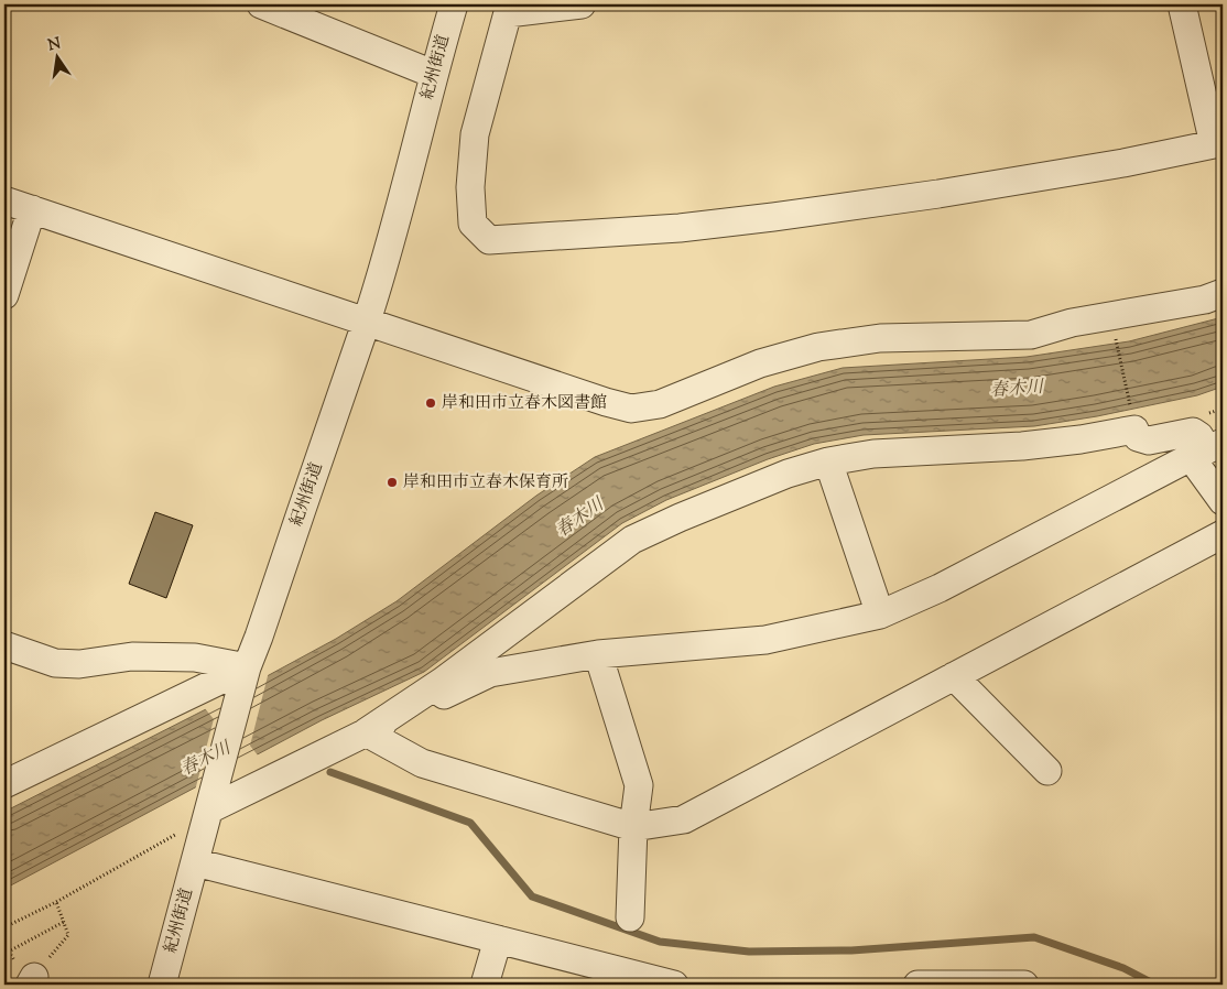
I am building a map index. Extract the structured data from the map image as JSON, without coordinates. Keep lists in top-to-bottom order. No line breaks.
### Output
{"streets":{"street":["紀州街道"]},"water":["春木川"],"places":["岸和田市立春木図書館","岸和田市立春木保育所"],"north":"top"}
